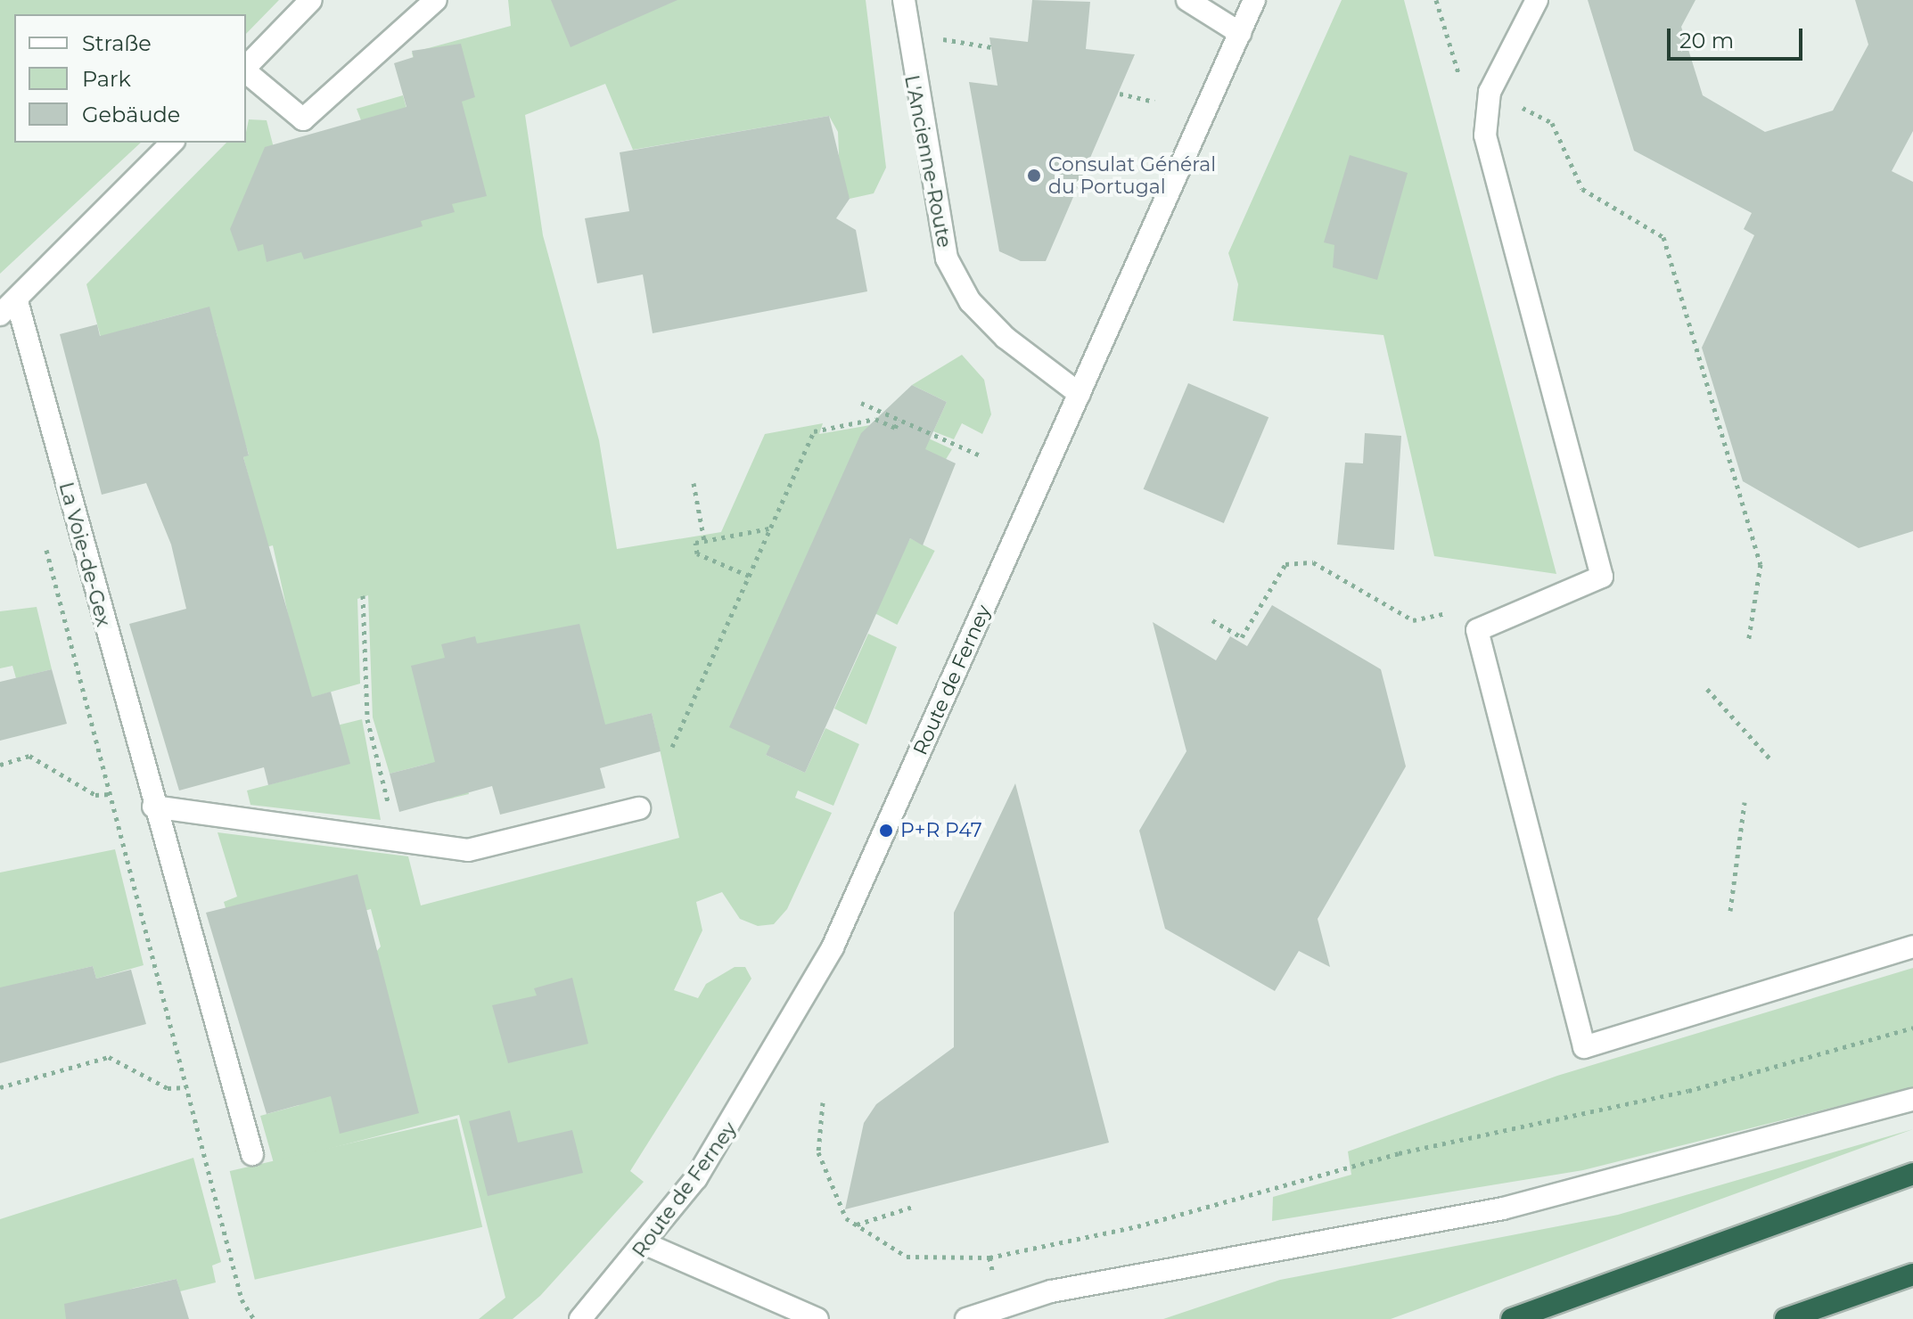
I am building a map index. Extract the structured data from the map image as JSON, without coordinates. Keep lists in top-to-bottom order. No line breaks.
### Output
{"streets":{"street":["L'Ancienne-Route","La Voie-de-Gex","Route de Ferney"]},"crossings":[["L'Ancienne-Route","Route de Ferney"]],"places":["Consulat Général du Portugal","P+R P47"],"legend":["Straße","Park","Gebäude"],"scale_bar":"20 m"}
